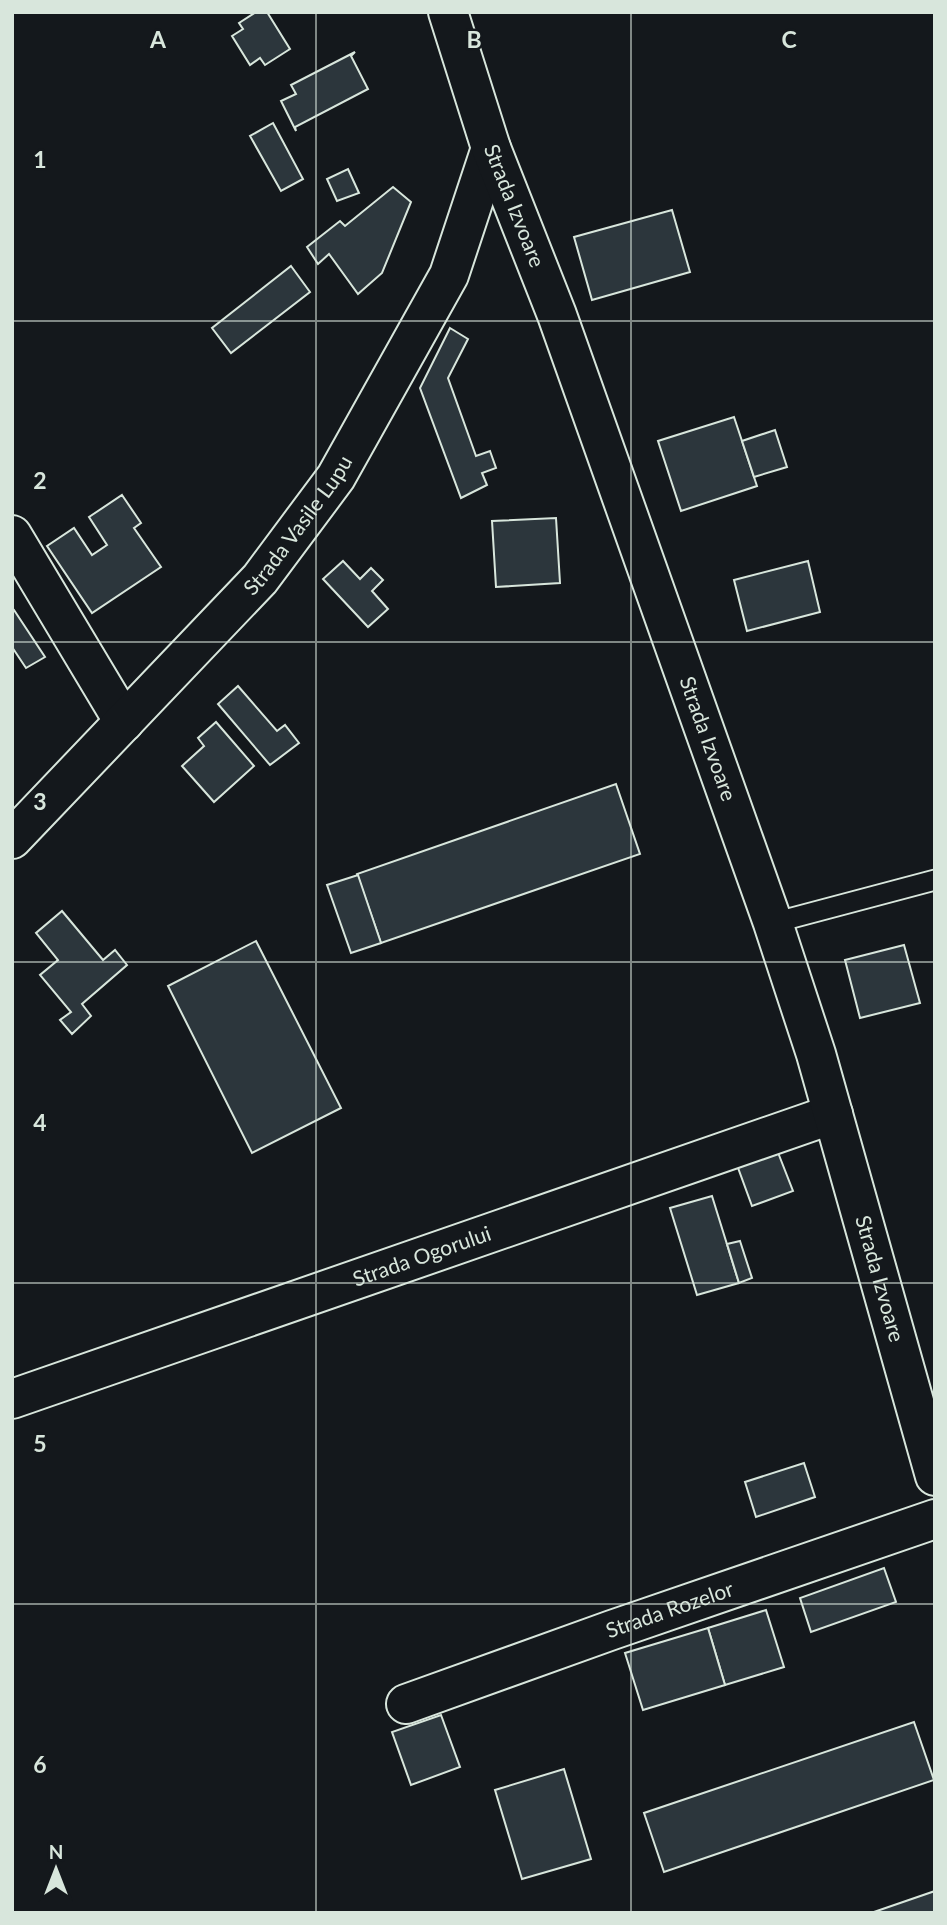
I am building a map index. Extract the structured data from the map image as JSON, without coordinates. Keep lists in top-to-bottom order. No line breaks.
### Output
{"streets":{"street":["Strada Izvoare","Strada Vasile Lupu","Strada Ogorului","Strada Rozelor"]},"crossings":[["Strada Izvoare","Strada Vasile Lupu"],["Strada Izvoare","Strada Ogorului"]],"north":"top","grid":{"columns":["A","B","C"],"rows":["1","2","3","4","5","6"]}}
